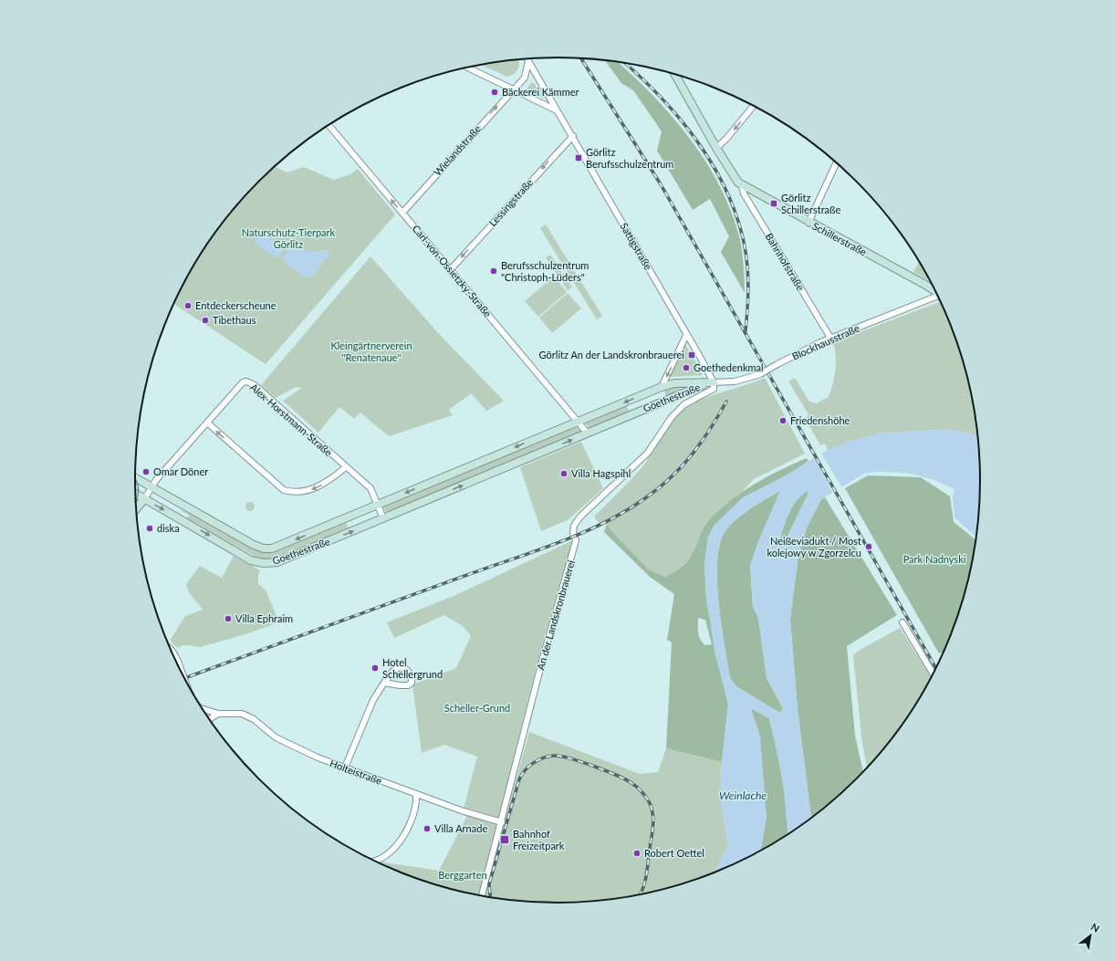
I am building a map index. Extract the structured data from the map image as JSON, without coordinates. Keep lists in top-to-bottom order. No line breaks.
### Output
{"streets":{"street":["Wielandstraße","Lessingstraße","Schillerstraße","Sattigstraße","Bahnhofstraße","Carl-von-Ossietzky-Straße","Blockhausstraße","Goethestraße","Alex-Horstmann-Straße","An der Landskronbrauerei","Holteistraße"]},"crossings":[["Wielandstraße","Sattigstraße"],["Wielandstraße","Carl-von-Ossietzky-Straße"],["Lessingstraße","Sattigstraße"],["Lessingstraße","Carl-von-Ossietzky-Straße"],["Schillerstraße","Bahnhofstraße"],["Sattigstraße","Blockhausstraße"],["Sattigstraße","Goethestraße"],["Sattigstraße","An der Landskronbrauerei"],["Bahnhofstraße","Blockhausstraße"],["Carl-von-Ossietzky-Straße","Goethestraße"],["Blockhausstraße","Goethestraße"],["Blockhausstraße","An der Landskronbrauerei"],["Goethestraße","Alex-Horstmann-Straße"],["Goethestraße","An der Landskronbrauerei"],["An der Landskronbrauerei","Holteistraße"]],"one_way":["Wielandstraße","Lessingstraße"],"water":["Weinlache"],"parks":["Naturschutz-Tierpark Görlitz","Kleingärtnerverein \"Renatenaue\"","Park Nadnyski","Scheller-Grund","Berggarten"],"places":{"other":["Bäckerei Kämmer","Berufsschulzentrum \"Christoph-Lüders\"","Entdeckerscheune","Tibethaus","Goethedenkmal","Friedenshöhe","Omar Döner","Villa Hagspihl","diska","Neißeviadukt / Most kolejowy w Zgorzelcu","Villa Ephraim","Hotel Schellergrund","Villa Arnade","Robert Oettel"],"transit":["Görlitz Berufsschulzentrum","Görlitz Schillerstraße","Görlitz An der Landskronbrauerei","Bahnhof Freizeitpark"]},"north":"top right"}
